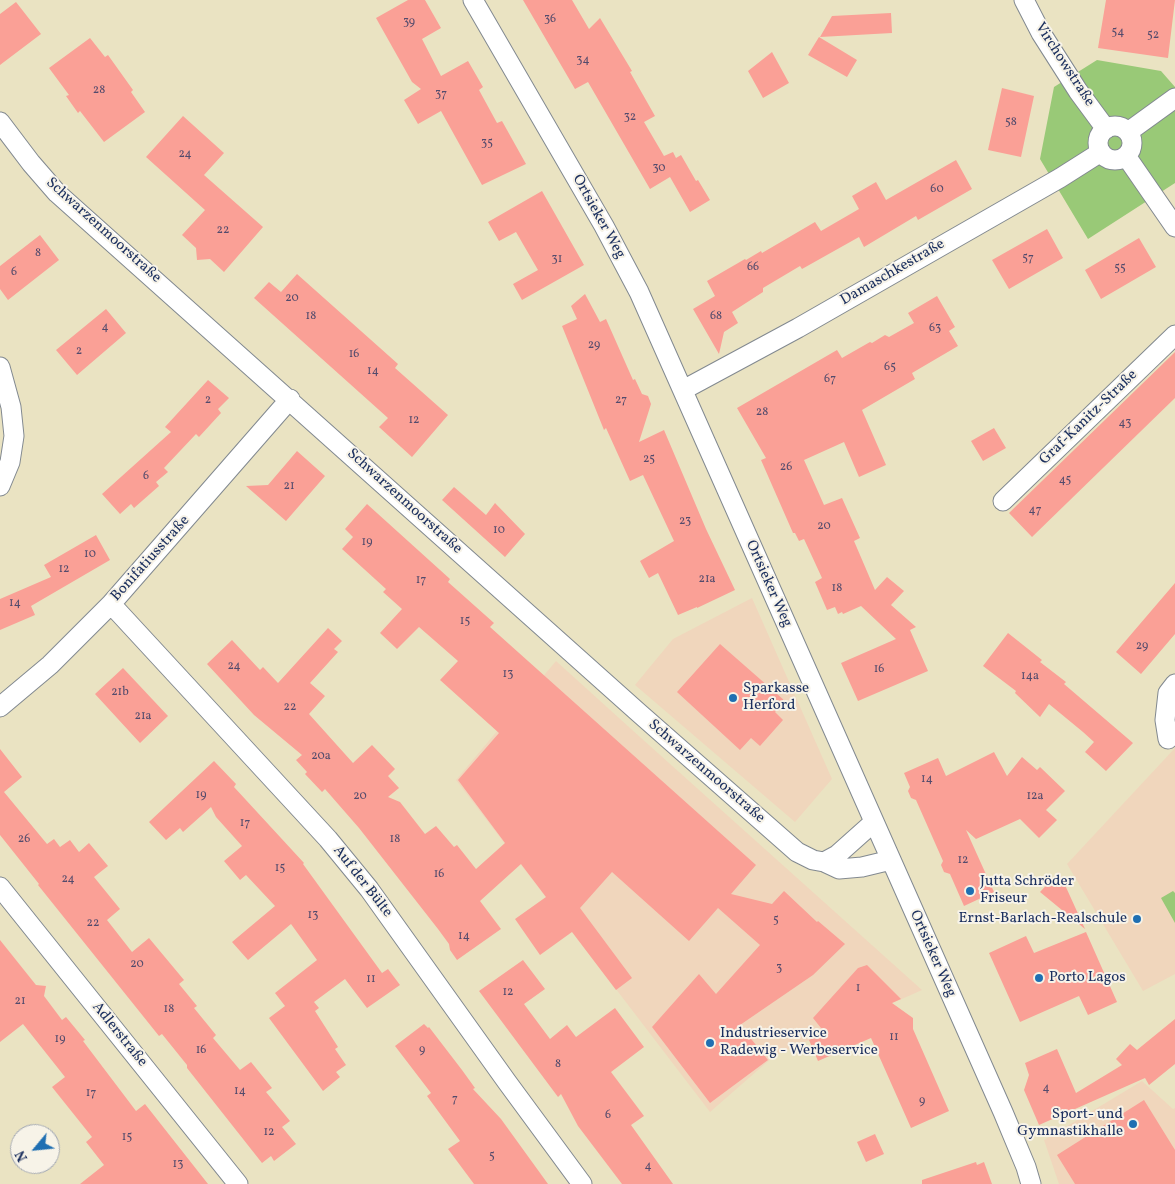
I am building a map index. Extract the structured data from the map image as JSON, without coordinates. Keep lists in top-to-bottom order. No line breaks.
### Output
{"streets":{"street":["Virchowstraße","Ortsieker Weg","Schwarzenmoorstraße","Damaschkestraße","Graf-Kanitz-Straße","Bonifatiusstraße","Auf der Bülte","Adlerstraße"]},"crossings":[["Virchowstraße","Damaschkestraße"],["Ortsieker Weg","Schwarzenmoorstraße"],["Ortsieker Weg","Damaschkestraße"],["Schwarzenmoorstraße","Bonifatiusstraße"],["Bonifatiusstraße","Auf der Bülte"]],"places":["Sparkasse Herford","Jutta Schröder Friseur","Ernst-Barlach-Realschule","Porto Lagos","Industrieservice Radewig - Werbeservice","Sport- und Gymnastikhalle"],"house_numbers":["36","39","54","52","34","28","37","32","58","35","24","30","60","22","8","57","31","66","55","6","20","18","68","4","63","29","2","16","65","14","67","2","27","28","12","43","25","26","6","45","21","47","23","20","10","19","10","12","21a","17","18","14","15","29","24","16","13","14a","21b","22","21a","20a","14","19","20","12a","17","26","18","12","15","16","24","13","5","22","14","20","3","11","1","12","21","18","11","19","16","9","8","4","14","17","7","9","6","12","15","5","13","4"],"north":"bottom left"}
